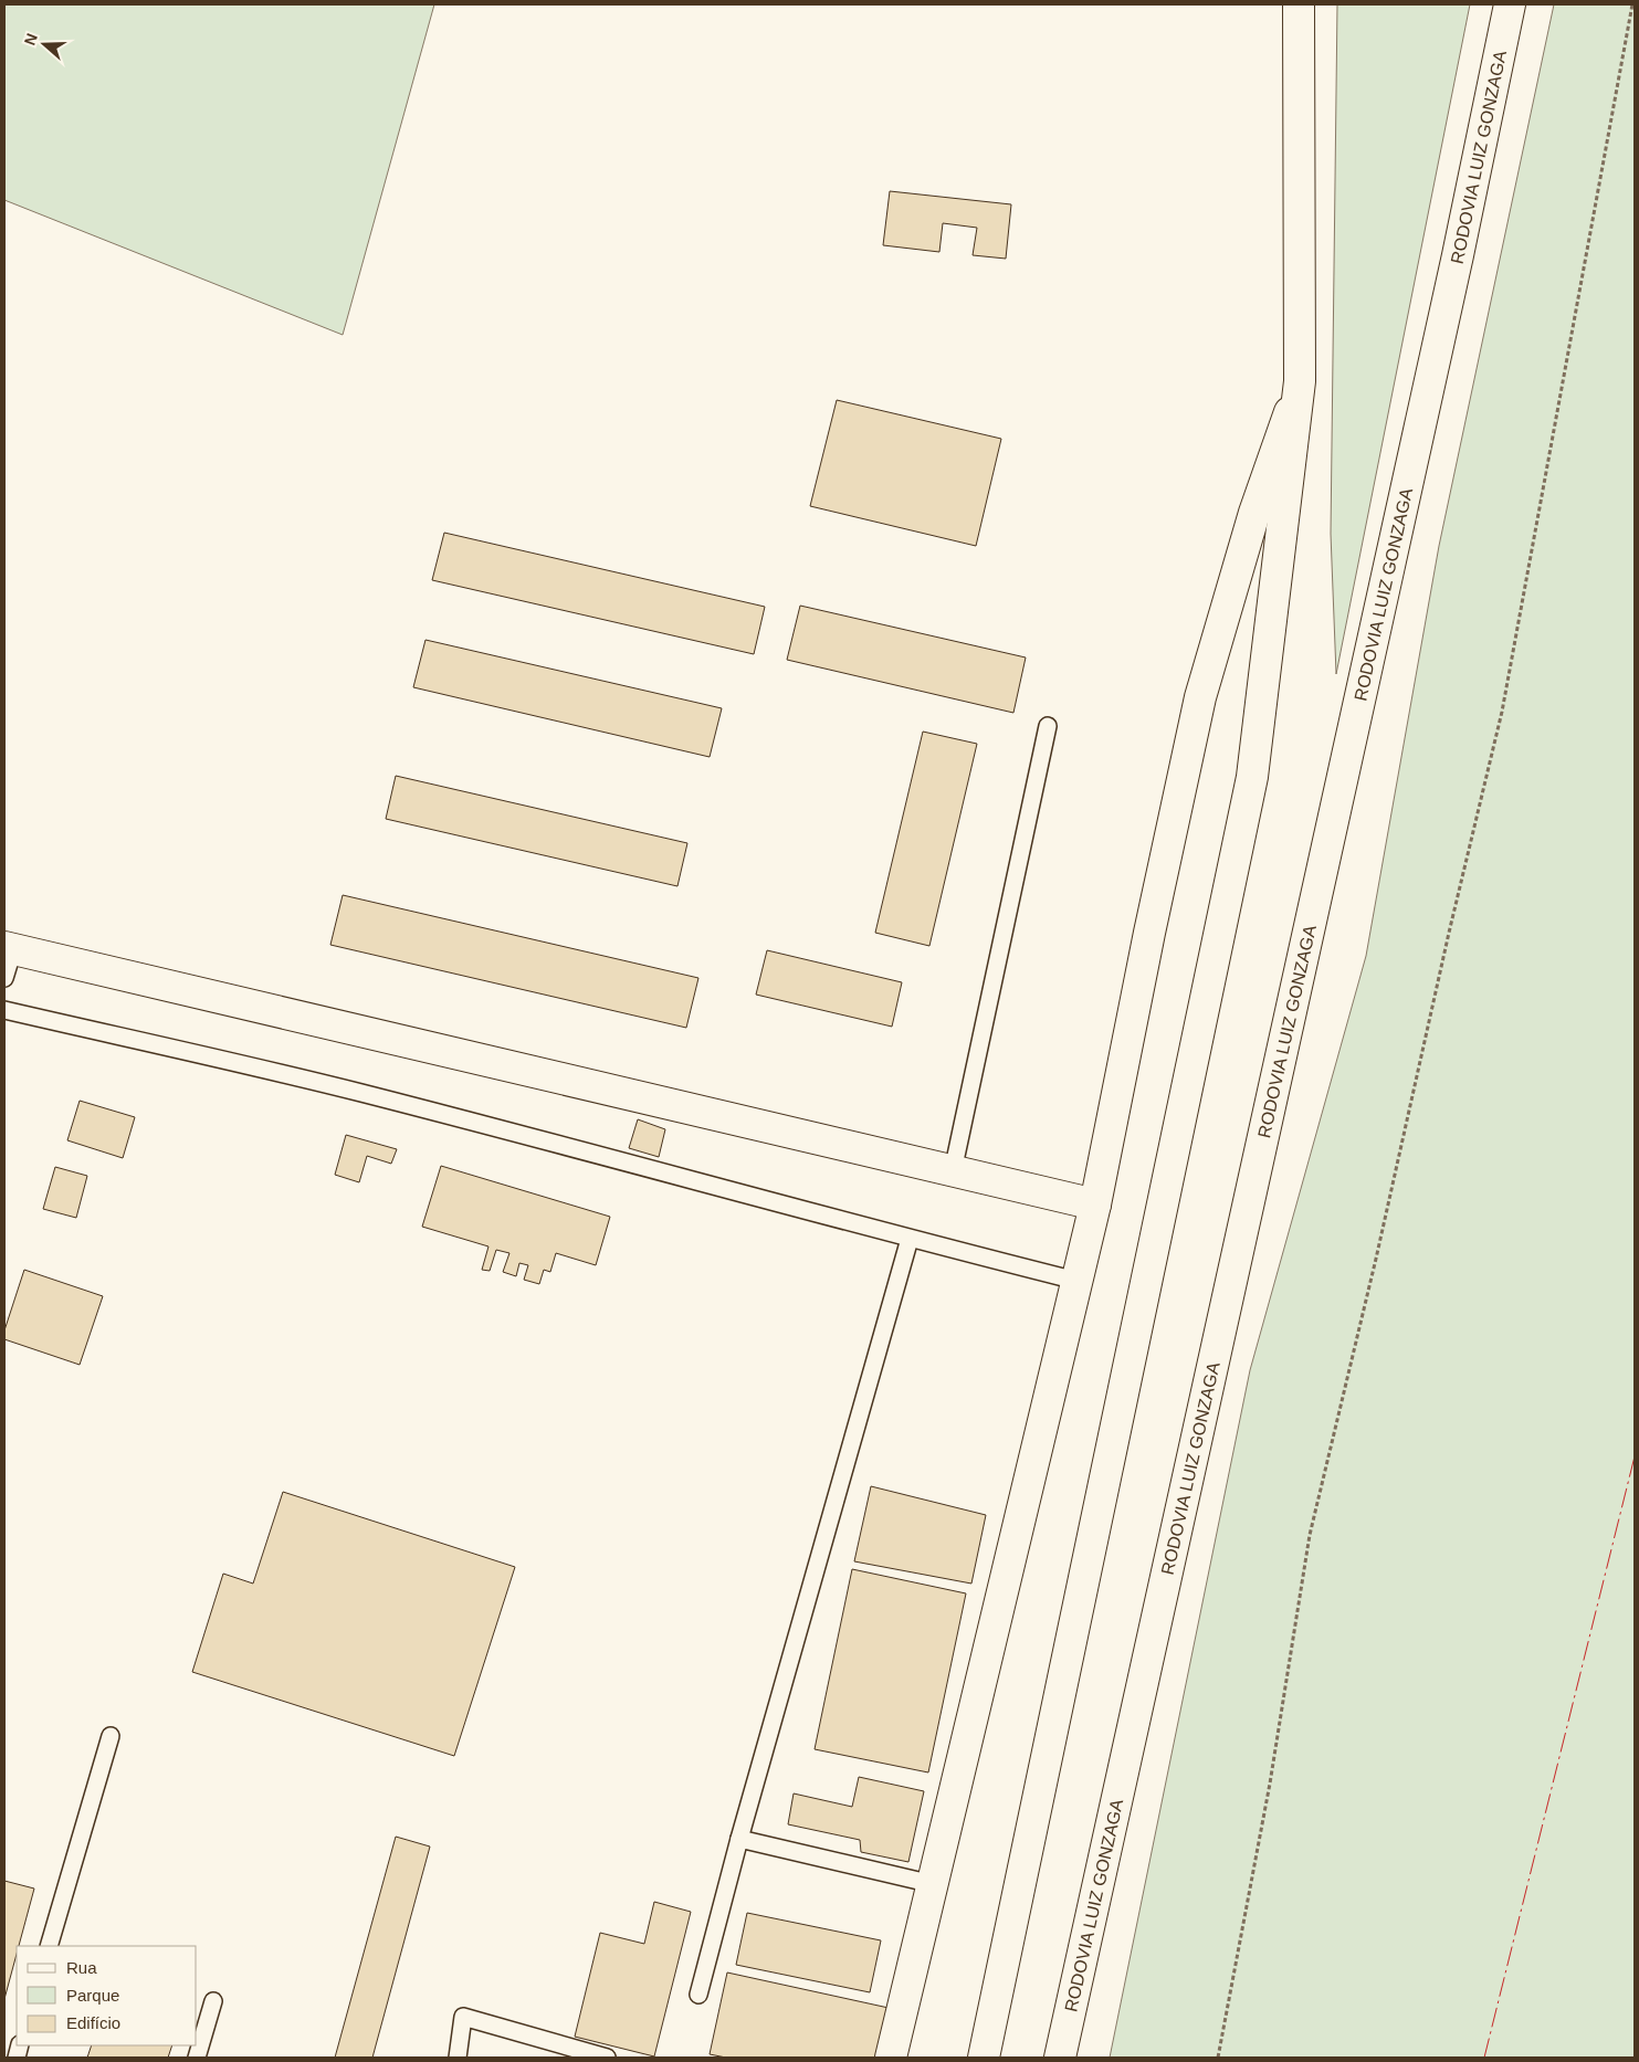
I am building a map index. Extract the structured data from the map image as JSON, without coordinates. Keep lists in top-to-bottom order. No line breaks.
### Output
{"streets":{"main road":["RODOVIA LUIZ GONZAGA"]},"legend":["Rua","Parque","Edifício"],"north":"left"}
